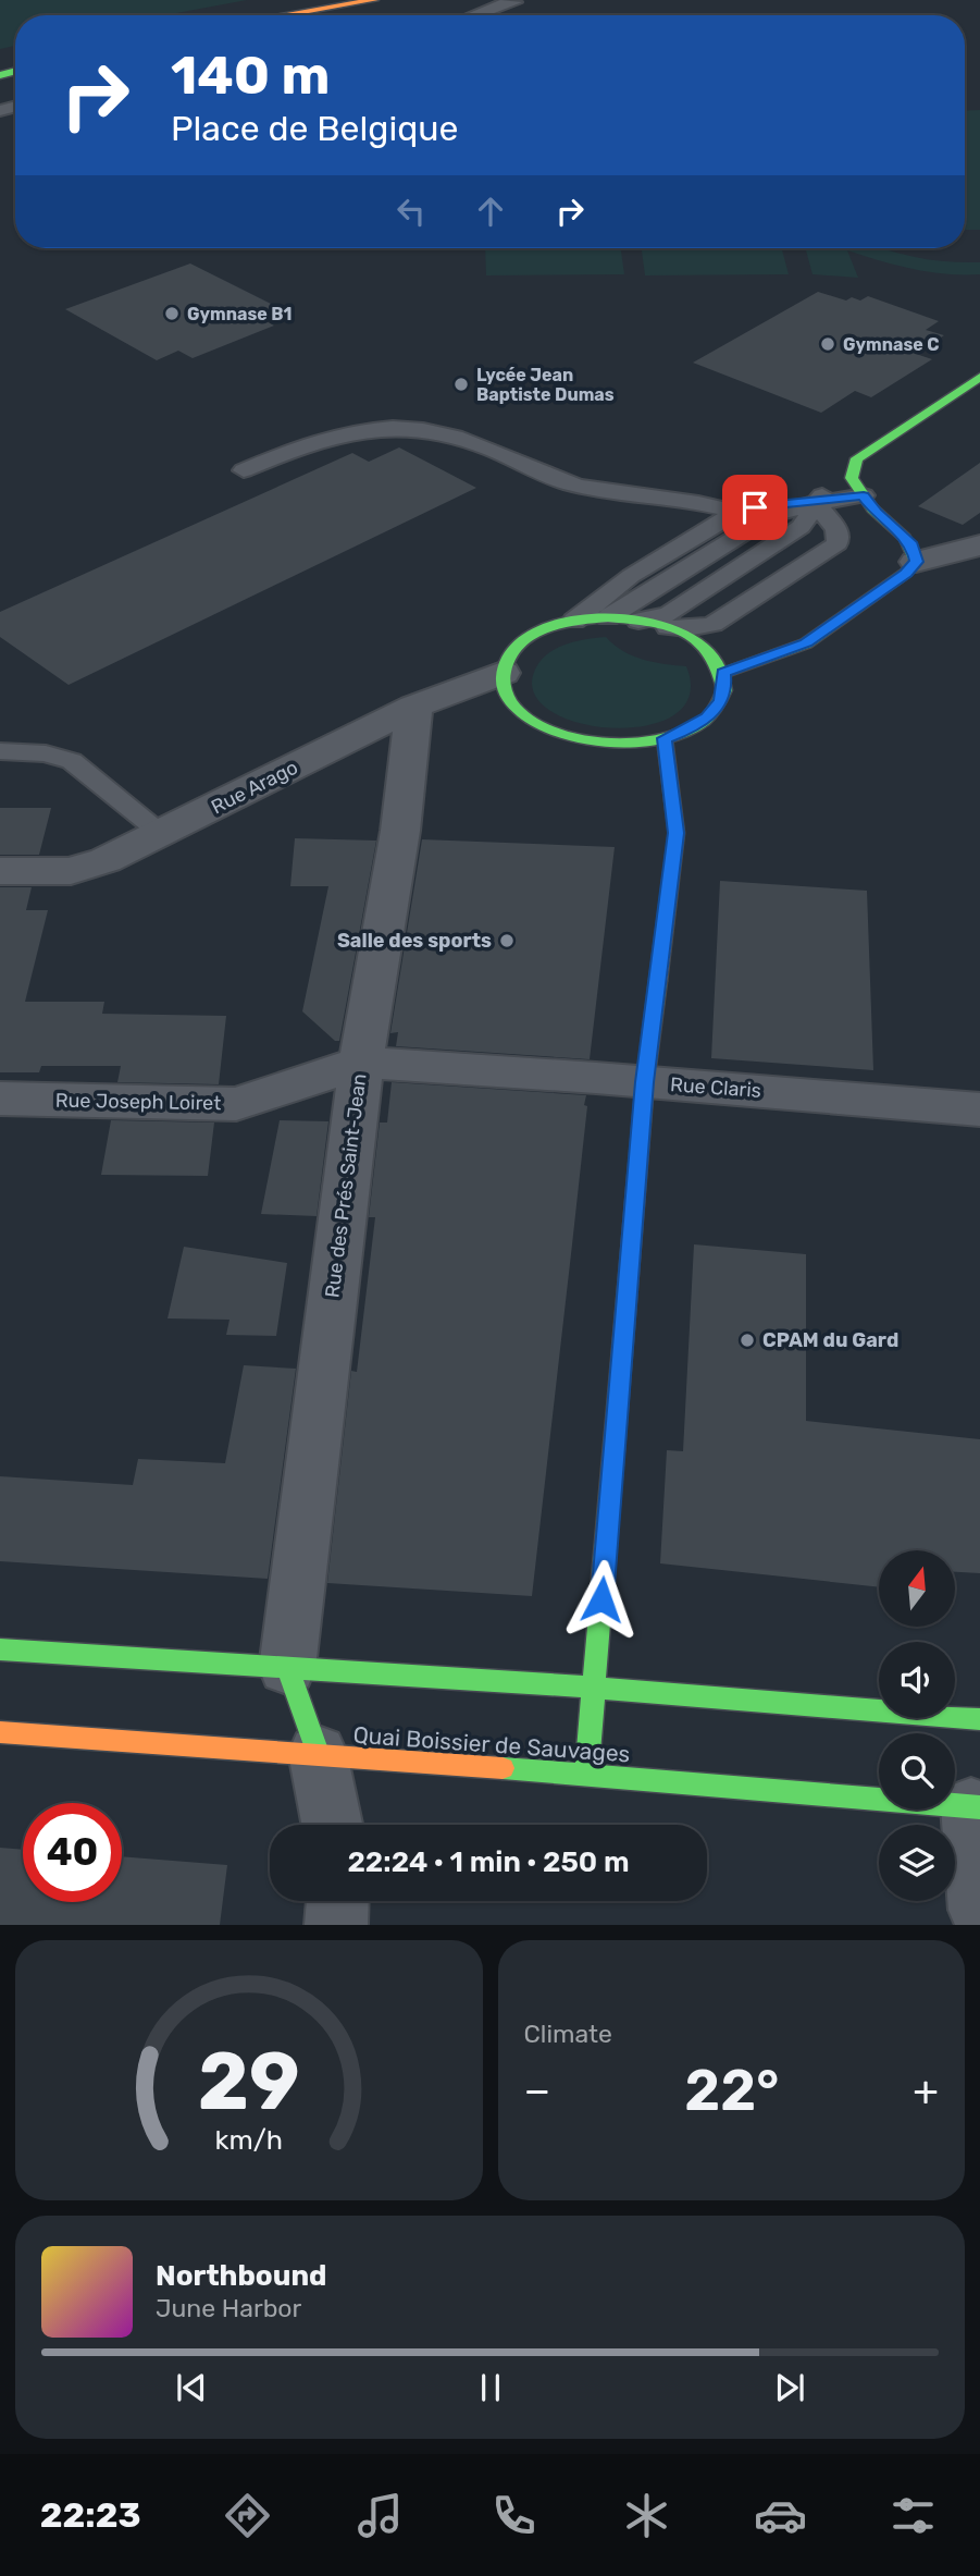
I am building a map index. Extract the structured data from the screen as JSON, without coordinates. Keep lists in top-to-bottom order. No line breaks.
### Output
{"streets":{"street":["Rue Arago","Rue Claris","Rue Joseph Loiret","Rue des Prés Saint-Jean","Quai Boissier de Sauvages"]},"crossings":[["Rue Arago","Rue des Prés Saint-Jean"],["Rue Claris","Rue Joseph Loiret"],["Rue Claris","Rue des Prés Saint-Jean"],["Rue Joseph Loiret","Rue des Prés Saint-Jean"]],"places":["Gymnase B1","Gymnase C","Lycée Jean Baptiste Dumas","Salle des sports","CPAM du Gard"],"north":"top","page":{"turn":["140 m","Place de Belgique"],"limit":"40","trip":"22:24 · 1 min · 250 m","tile":"Climate","heat":["−","22°","+"],"song":["Northbound","June Harbor"],"tabs":"22:23","gauge":["29","km/h"]}}
